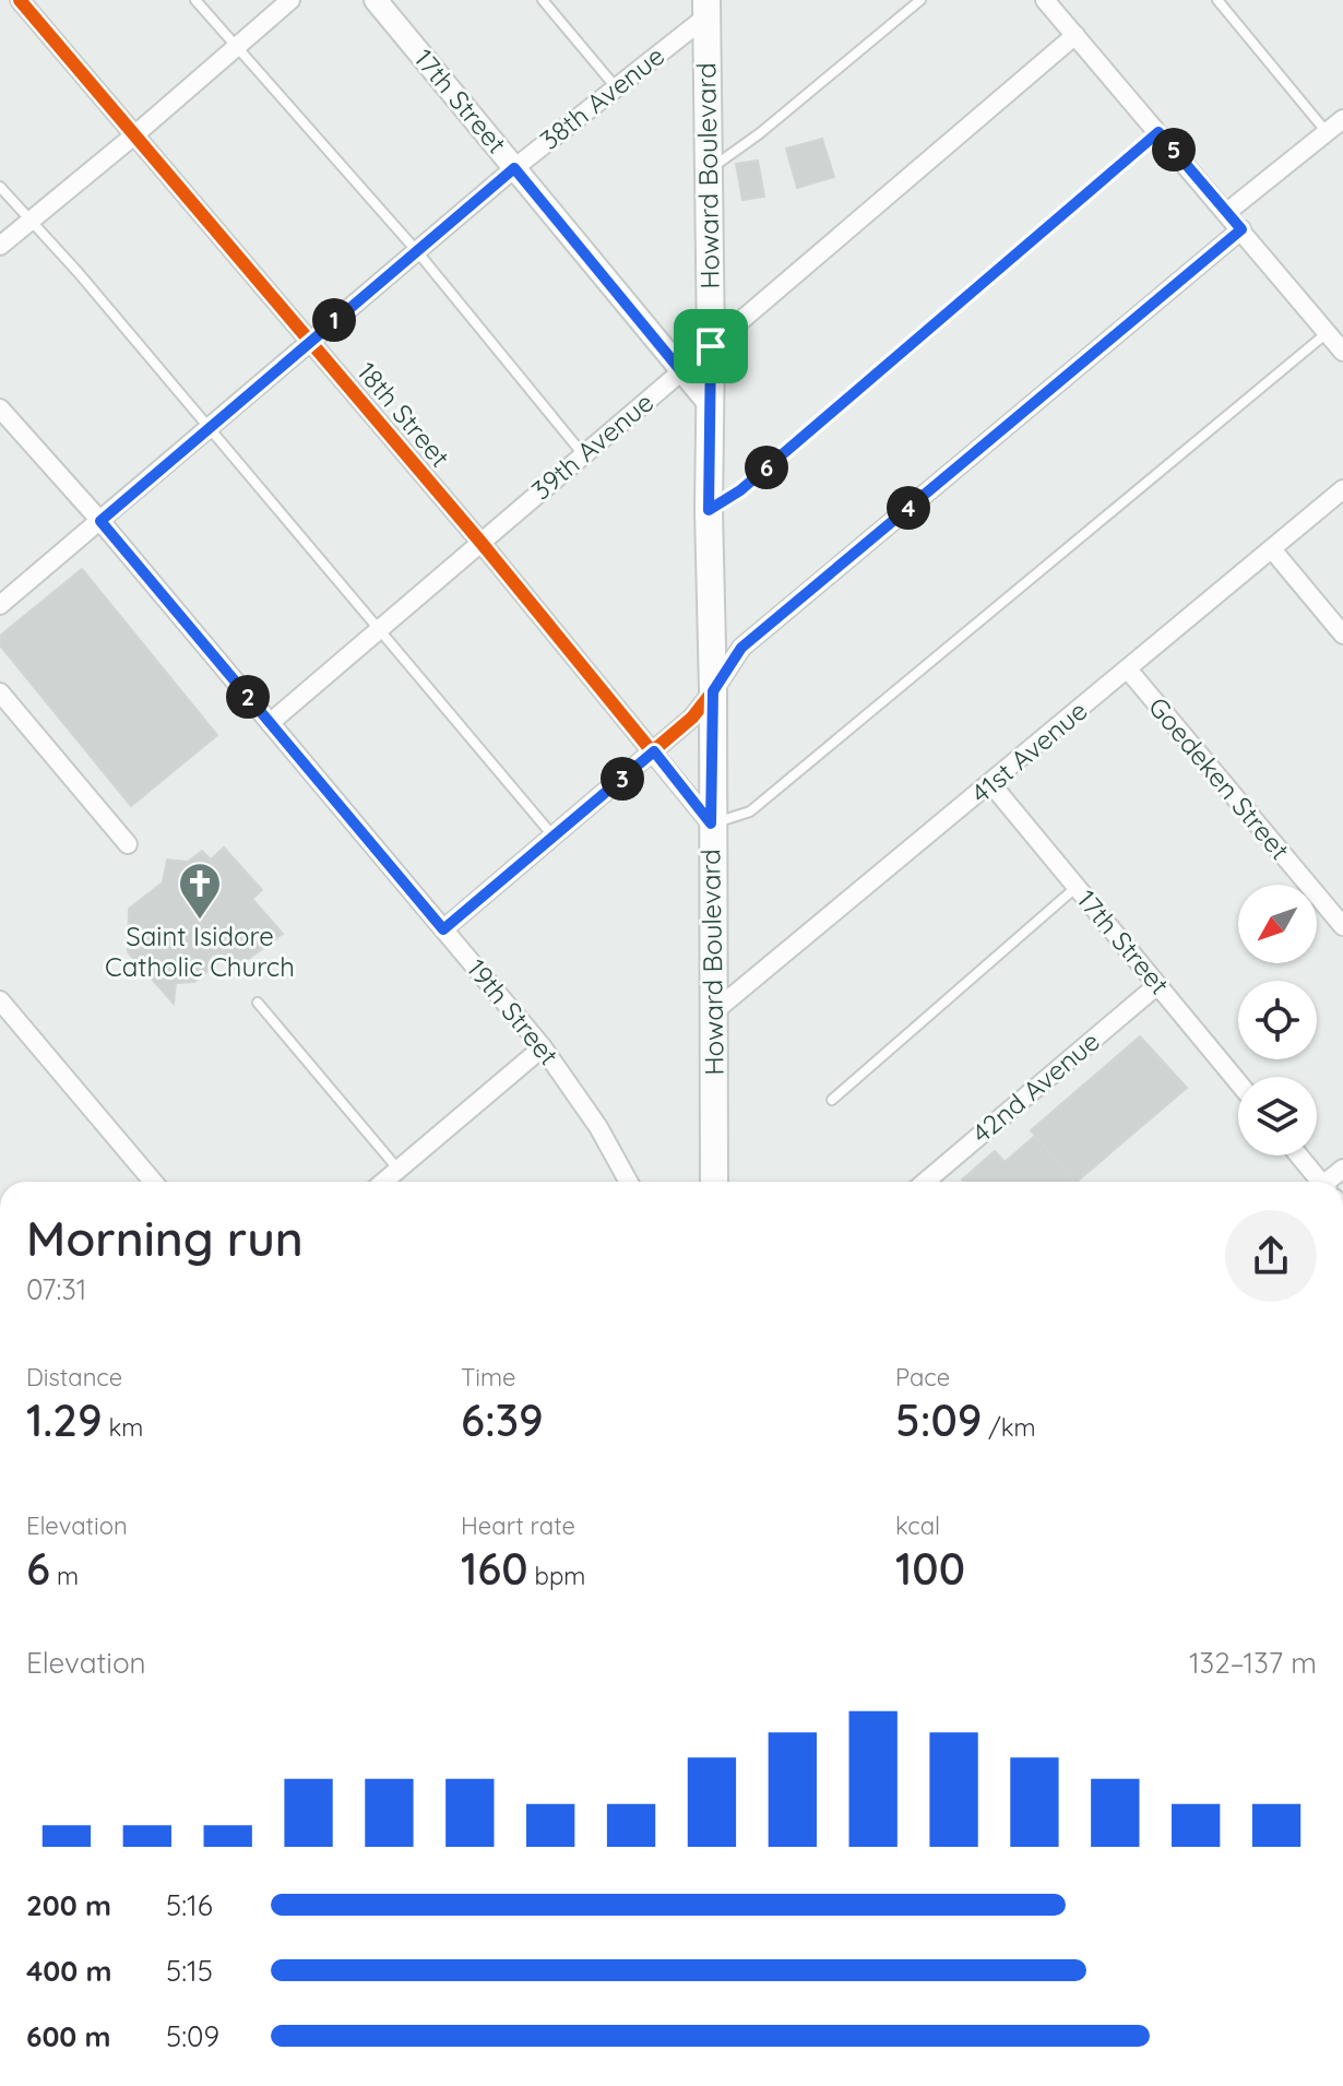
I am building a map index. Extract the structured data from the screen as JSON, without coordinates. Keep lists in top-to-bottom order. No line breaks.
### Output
{"streets":{"main road":["Howard Boulevard"],"street":["38th Avenue","17th Street","18th Street","39th Avenue","41st Avenue","Goedeken Street","19th Street","42nd Avenue"]},"crossings":[["38th Avenue","17th Street"],["38th Avenue","Howard Boulevard"],["38th Avenue","18th Street"],["38th Avenue","19th Street"],["17th Street","Howard Boulevard"],["17th Street","39th Avenue"],["17th Street","41st Avenue"],["17th Street","42nd Avenue"],["Howard Boulevard","18th Street"],["Howard Boulevard","39th Avenue"],["Howard Boulevard","41st Avenue"],["18th Street","39th Avenue"],["39th Avenue","19th Street"],["41st Avenue","Goedeken Street"]],"places":{"church":["Saint Isidore Catholic Church"]},"north":"bottom left","page":{"pins":["5","1","6","4","2","3"],"heading":["Morning run","07:31"],"stats":[["Distance","1.29 km"],["Time","6:39"],["Pace","5:09 /km"],["Elevation","6 m"],["Heart rate","160 bpm"],["kcal","100"]],"chart":["Elevation","132–137 m"],"list":[{"name":"200 m","note":"5:16"},{"name":"400 m","note":"5:15"},{"name":"600 m","note":"5:09"}]}}
